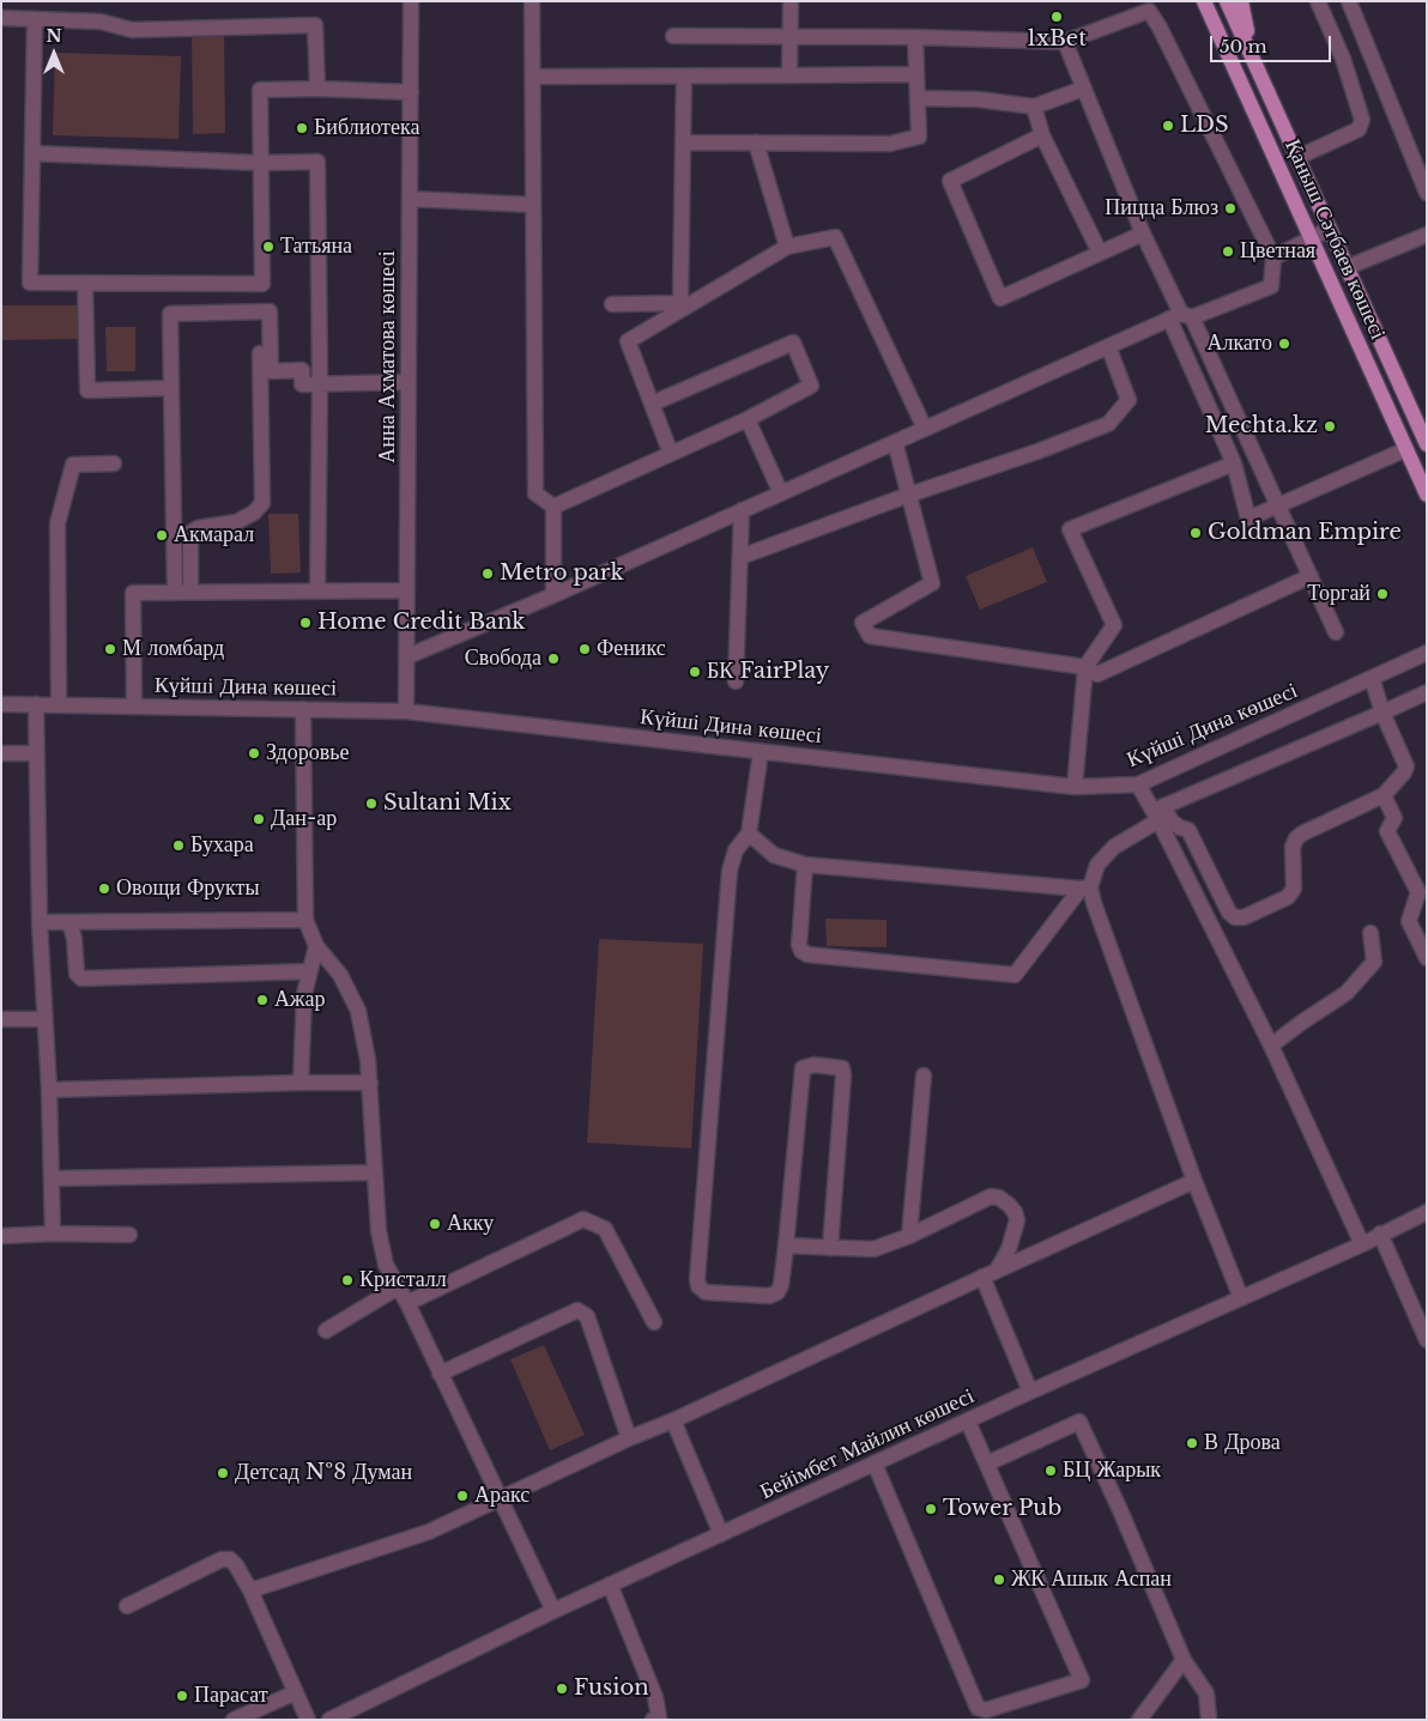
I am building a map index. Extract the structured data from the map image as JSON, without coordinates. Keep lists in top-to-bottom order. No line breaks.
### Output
{"streets":{"main road":["Қаныш Сәтбаев көшесі"],"street":["Анна Ахматова көшесі","Күйші Дина көшесі","Бейімбет Майлин көшесі"]},"crossings":[["Анна Ахматова көшесі","Күйші Дина көшесі"]],"places":["1xBet","LDS","Библиотека","Пицца Блюз","Татьяна","Цветная","Алкато","Mechta.kz","Goldman Empire","Акмарал","Metro park","Торгай","Home Credit Bank","М ломбард","Феникс","Свобода","БК FairPlay","Здоровье","Sultani Mix","Дан-ар","Бухара","Овощи Фрукты","Ажар","Акку","Кристалл","В Дрова","БЦ Жарык","Детсад №8 Думан","Аракс","Tower Pub","ЖК Ашык Аспан","Fusion","Парасат"],"scale_bar":"50 m","north":"top"}
